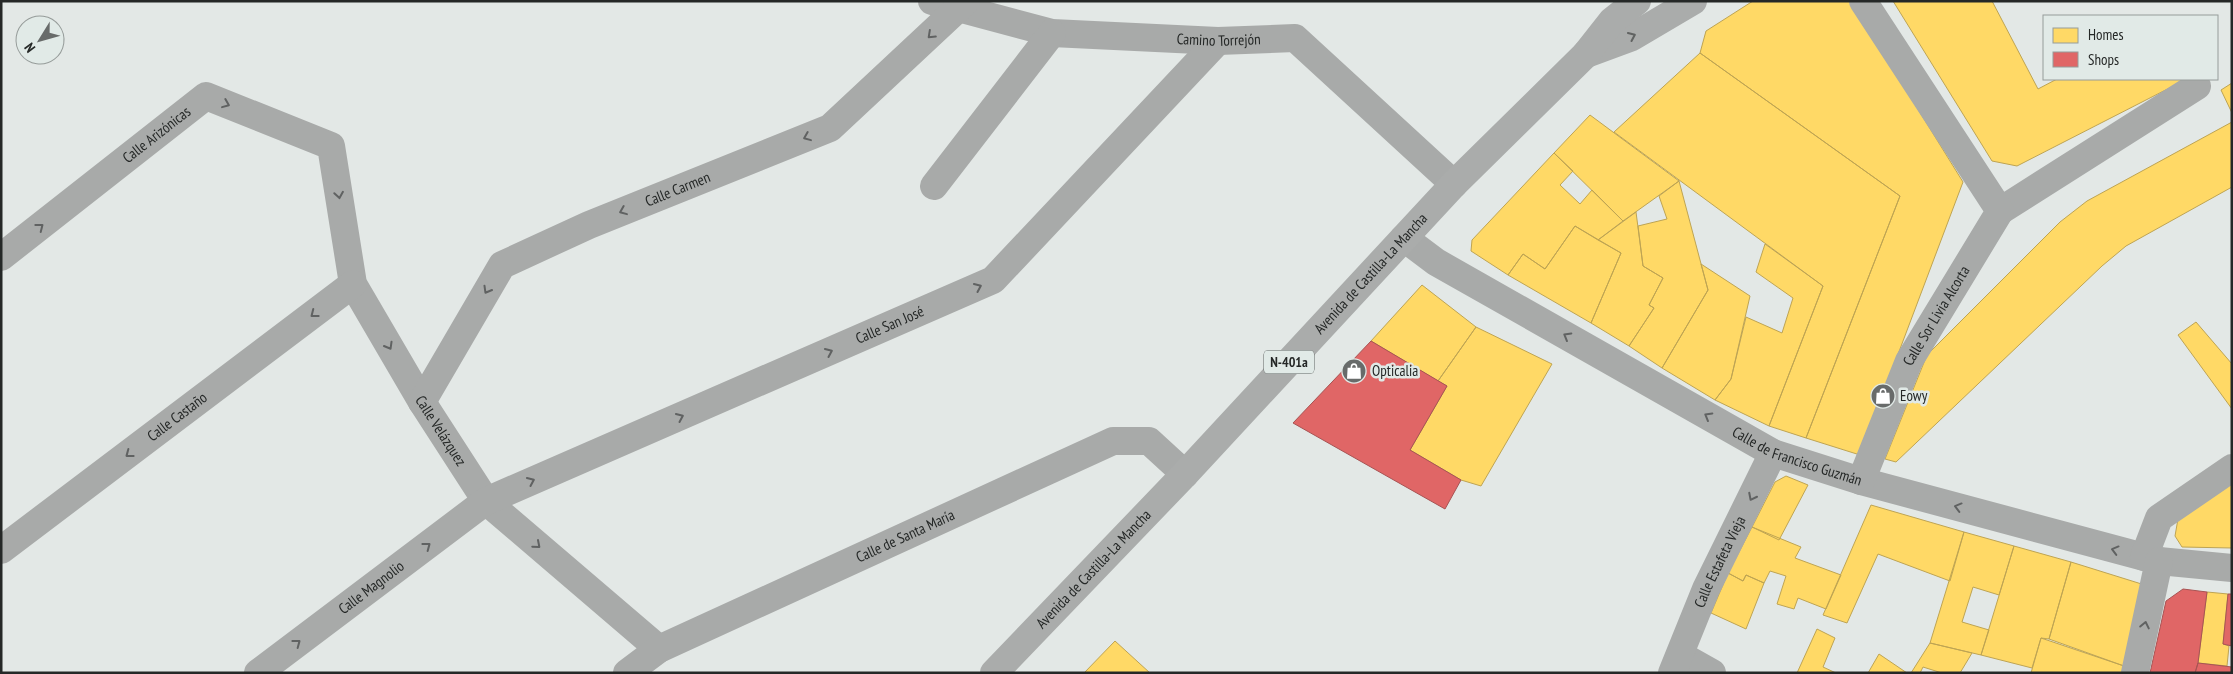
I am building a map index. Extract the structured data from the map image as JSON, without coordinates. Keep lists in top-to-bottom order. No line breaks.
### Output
{"streets":{"main road":["Avenida de Castilla-La Mancha","N-401a"],"street":["Camino Torrejón","Calle Arizónicas","Calle Carmen","Calle Sor Livia Alcorta","Calle San José","Calle Castaño","Calle Velázquez","Calle de Francisco Guzmán","Calle de Santa María","Calle Estafeta Vieja","Calle Magnolio"]},"crossings":[["Camino Torrejón","Calle Carmen"],["Camino Torrejón","Avenida de Castilla-La Mancha"],["Camino Torrejón","Calle San José"],["Calle Arizónicas","Calle Velázquez"],["Calle Carmen","Calle Velázquez"],["Avenida de Castilla-La Mancha","Calle de Francisco Guzmán"],["Avenida de Castilla-La Mancha","Calle de Santa María"],["Calle Sor Livia Alcorta","Calle de Francisco Guzmán"],["Calle San José","Calle Velázquez"],["Calle San José","Calle Magnolio"],["Calle Castaño","Calle Velázquez"],["Calle Velázquez","Calle de Santa María"],["Calle Velázquez","Calle Magnolio"],["Calle de Francisco Guzmán","Calle Estafeta Vieja"]],"one_way":["Calle Arizónicas","Calle Carmen","Calle San José","Calle Castaño","Calle Velázquez","Calle de Francisco Guzmán","Calle Estafeta Vieja","Calle Magnolio"],"places":{"shop":["Opticalia","Eowy"]},"legend":["Homes","Shops"],"north":"bottom left"}
